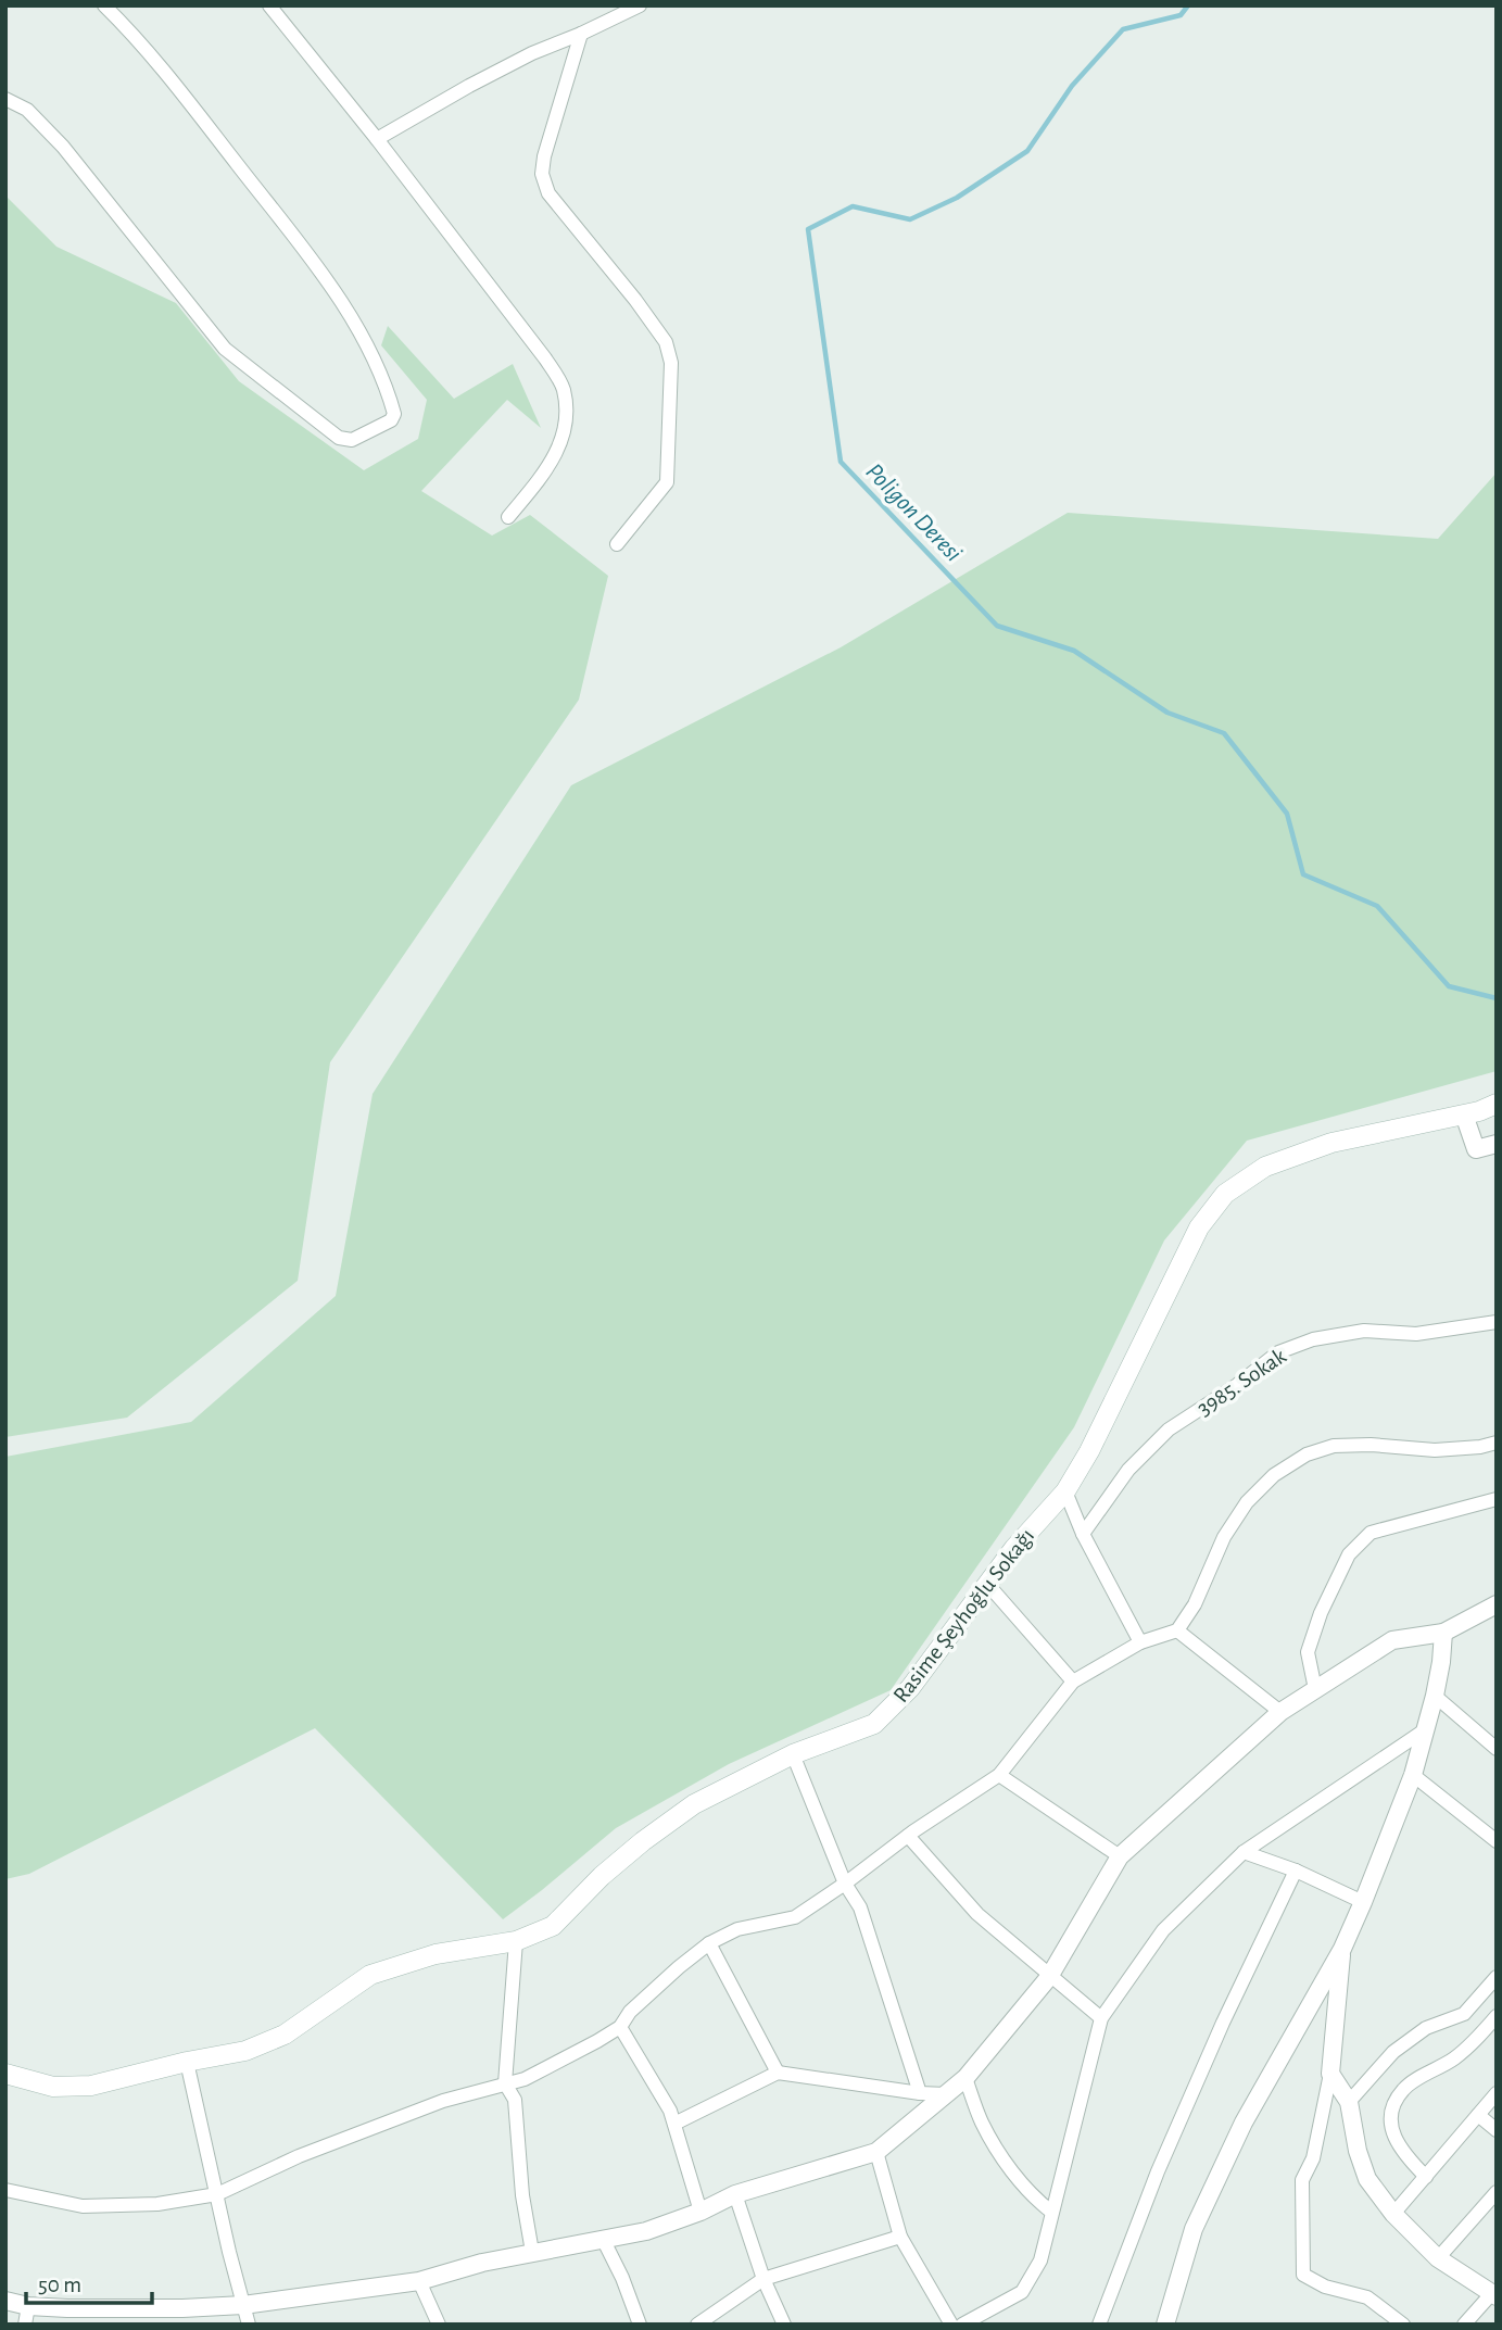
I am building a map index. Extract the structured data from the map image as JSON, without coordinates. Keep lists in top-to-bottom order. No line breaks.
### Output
{"streets":{"main road":["Rasime Şeyhoğlu Sokağı"],"street":["3985. Sokak"]},"water":["Poligon Deresi"],"scale_bar":"50 m"}
